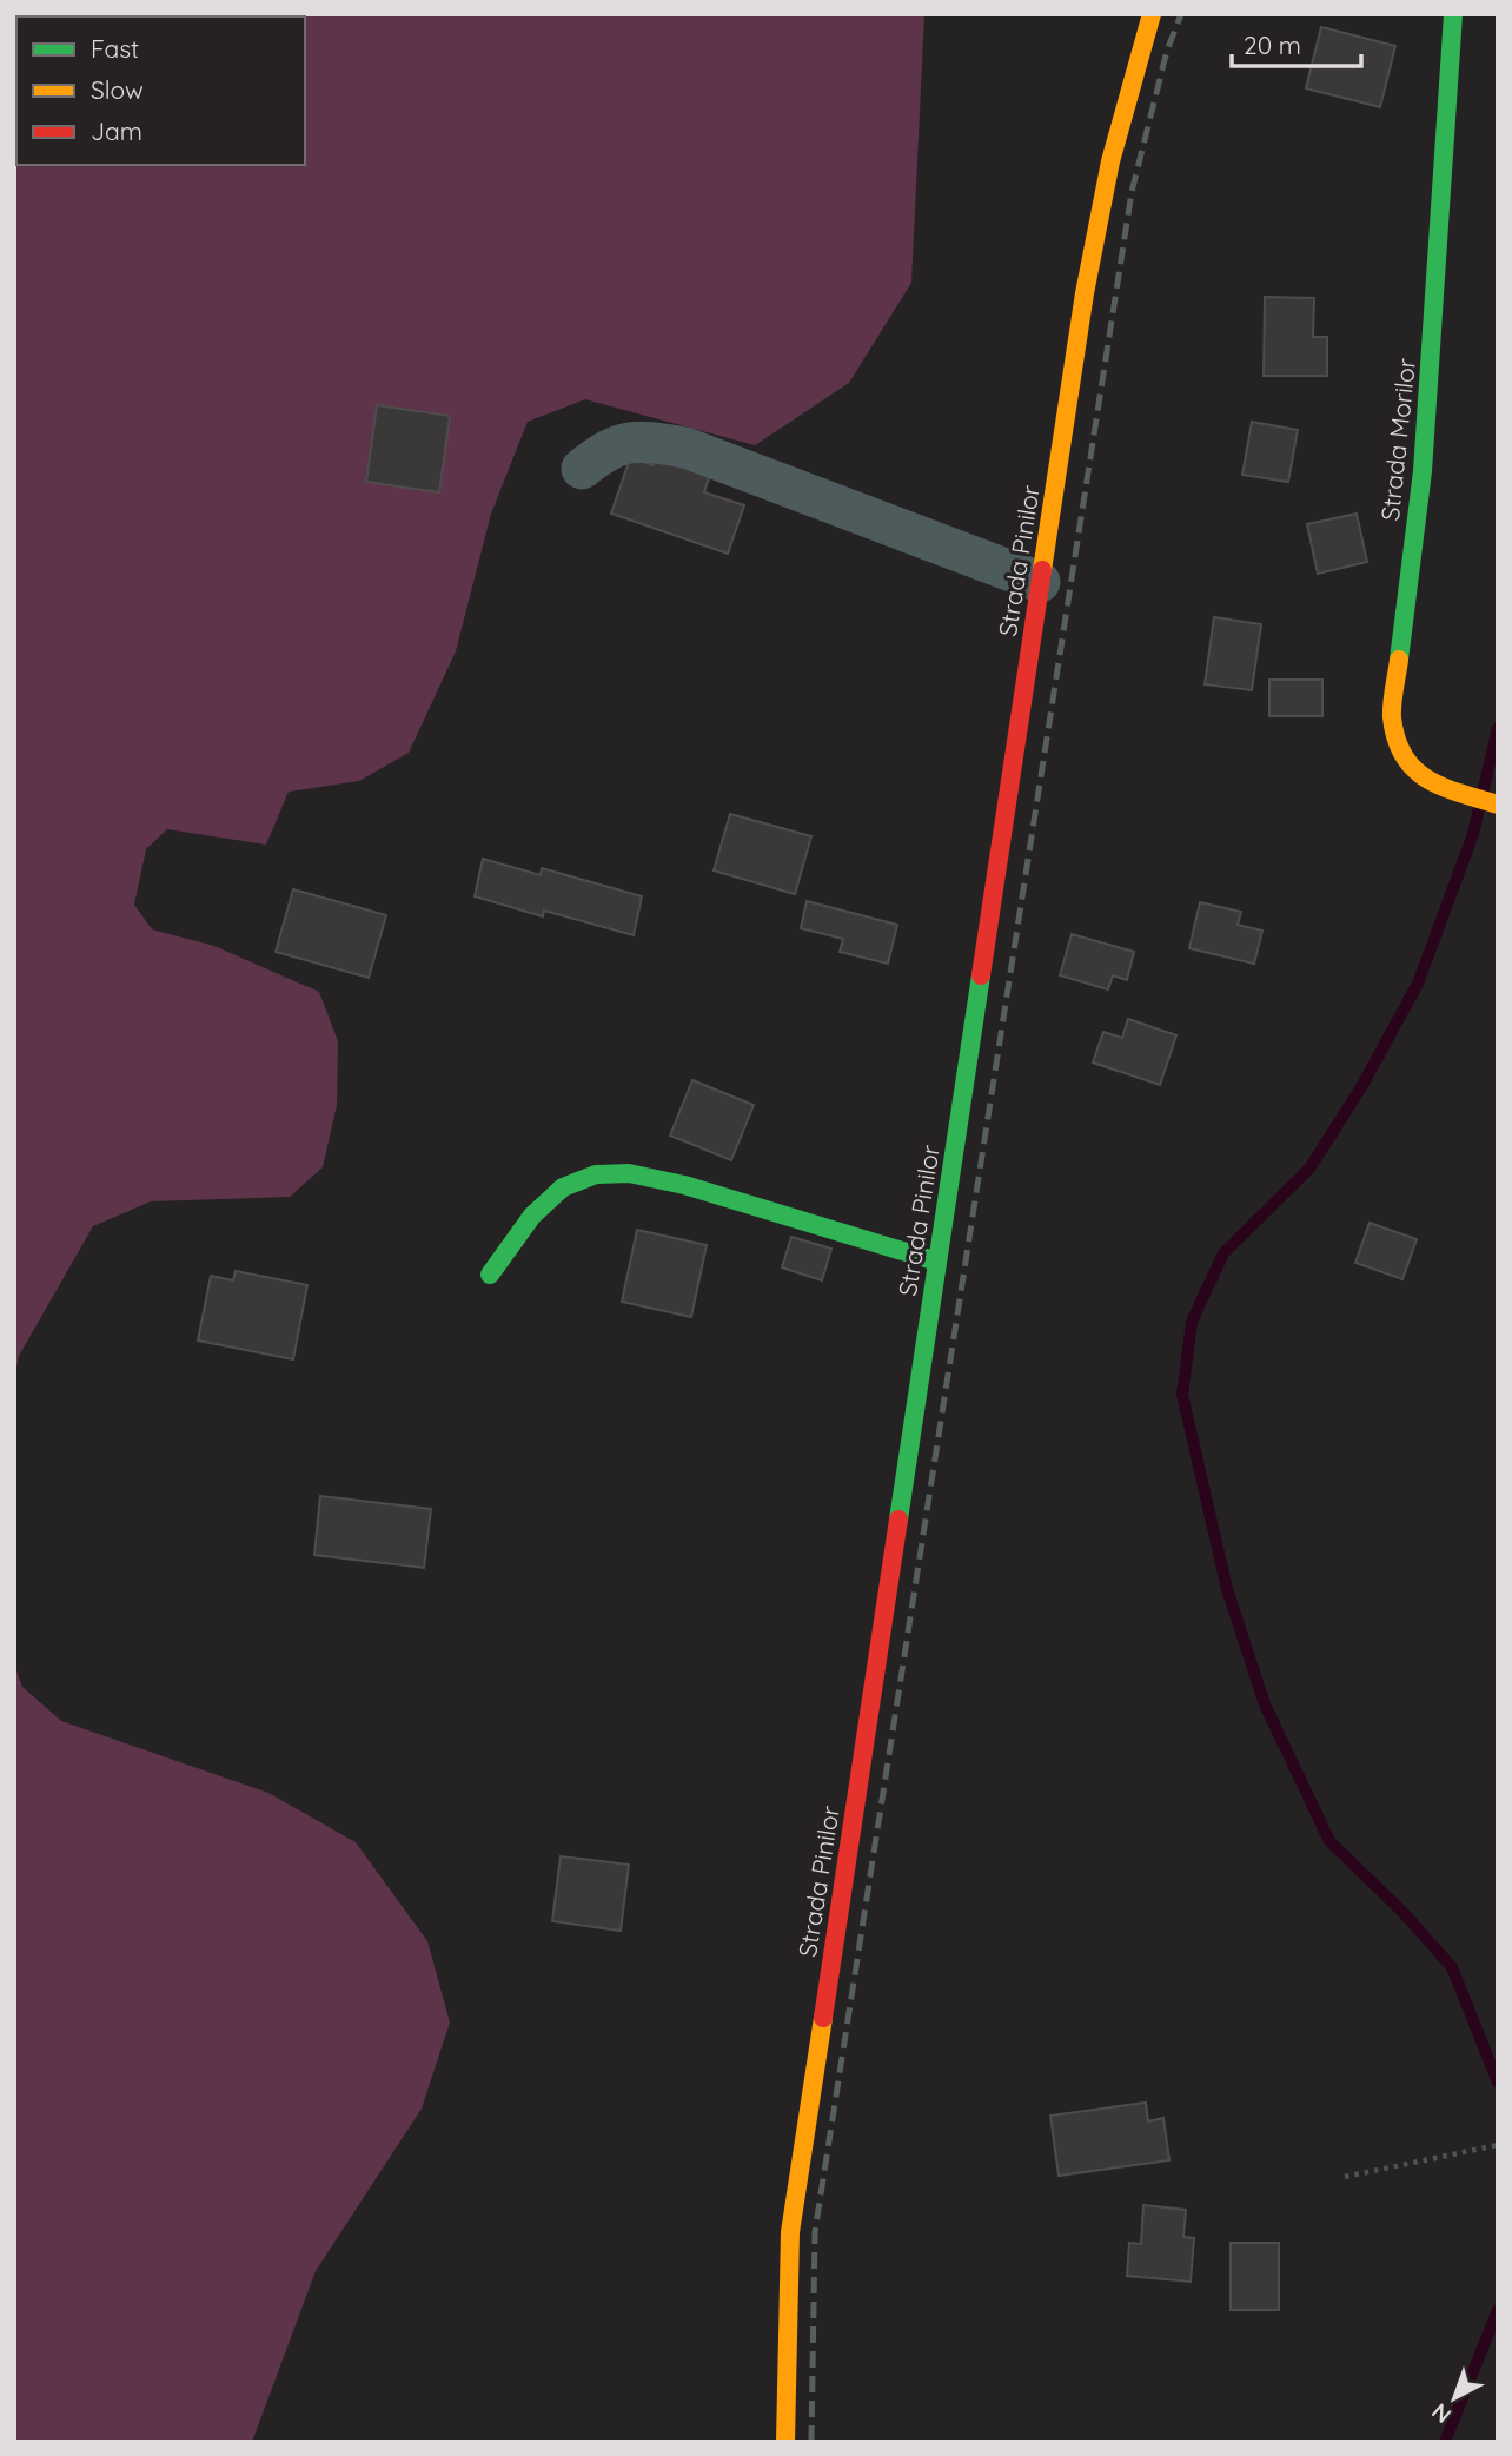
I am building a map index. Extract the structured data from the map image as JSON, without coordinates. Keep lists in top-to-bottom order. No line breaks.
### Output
{"streets":{"street":["Strada Morilor","Strada Pinilor"]},"legend":["Fast","Slow","Jam"],"scale_bar":"20 m","north":"bottom left"}
